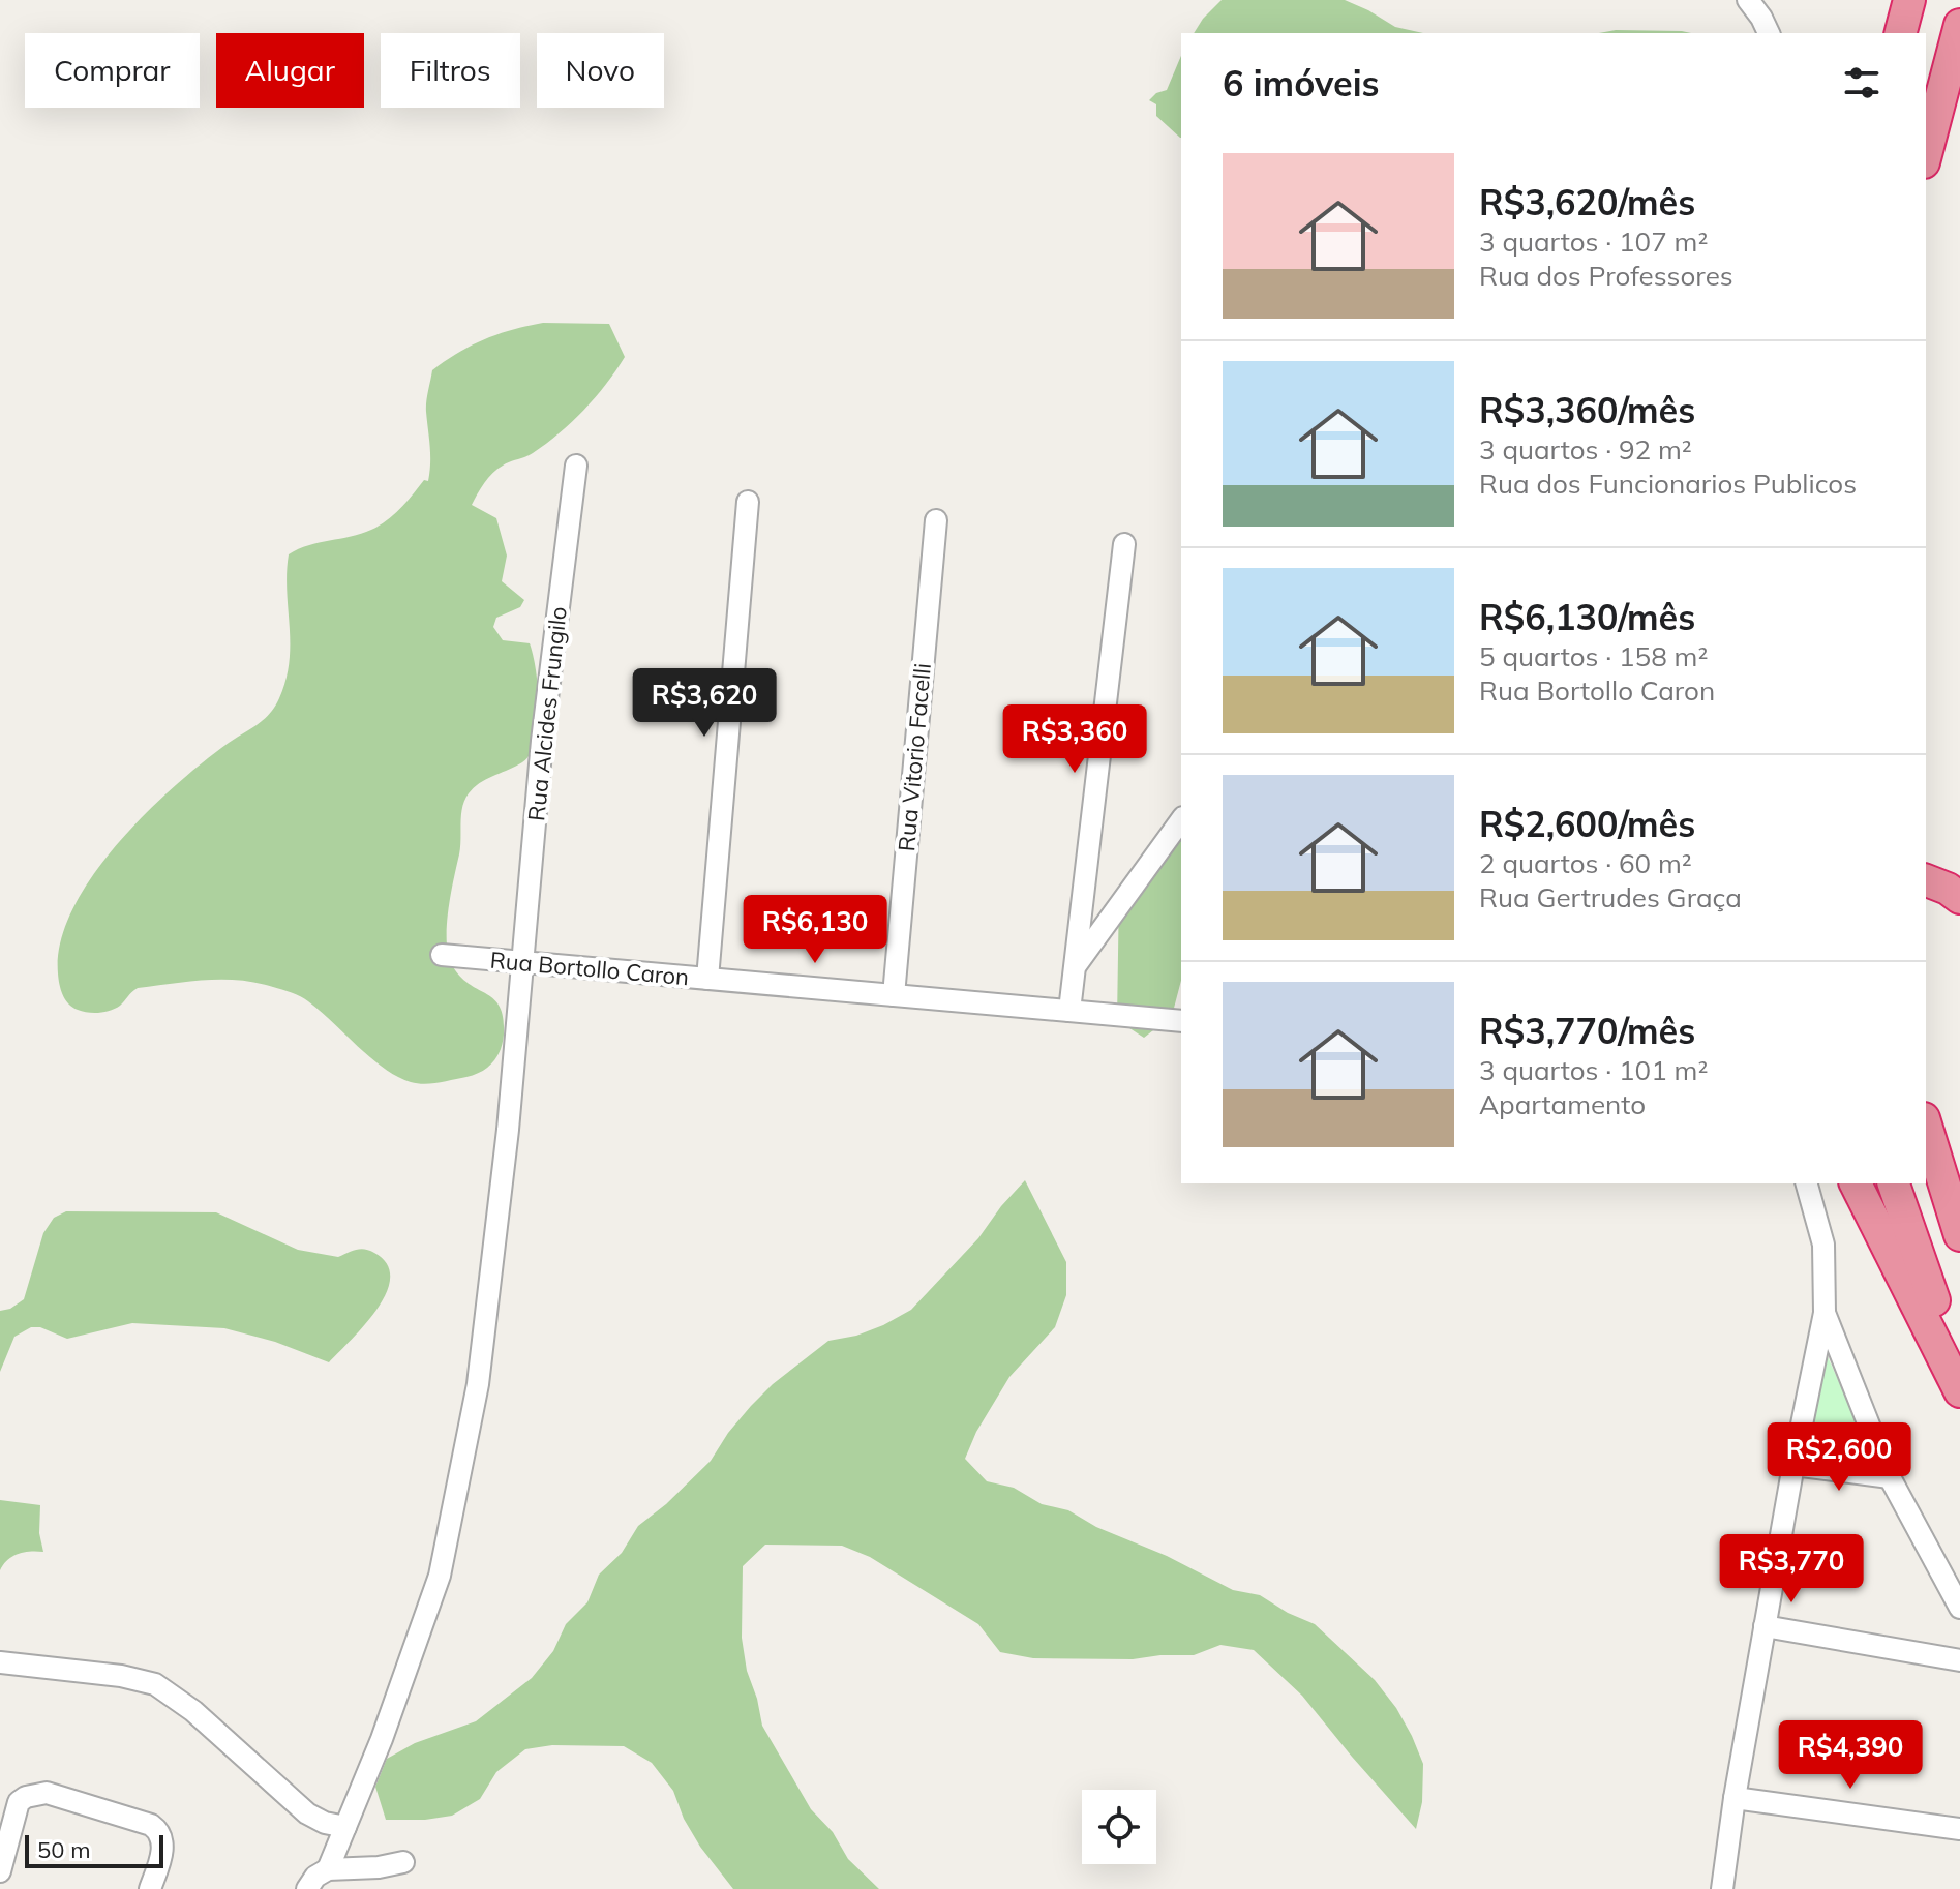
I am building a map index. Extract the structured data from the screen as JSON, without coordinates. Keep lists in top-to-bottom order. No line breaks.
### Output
{"streets":{"street":["Rua Alcides Frungilo","Rua Vitorio Facelli","Rua Bortollo Caron"]},"crossings":[["Rua Alcides Frungilo","Rua Bortollo Caron"],["Rua Vitorio Facelli","Rua Bortollo Caron"]],"scale_bar":"50 m","page":{"chip":["Comprar","Alugar","Filtros","Novo"],"heading":"6 imóveis","list":[{"name":"R$3,620/mês","note":"3 quartos · 107 m² · Rua dos Professores"},{"name":"R$3,360/mês","note":"3 quartos · 92 m² · Rua dos Funcionarios Publicos"},{"name":"R$6,130/mês","note":"5 quartos · 158 m² · Rua Bortollo Caron"},{"name":"R$2,600/mês","note":"2 quartos · 60 m² · Rua Gertrudes Graça"},{"name":"R$3,770/mês","note":"3 quartos · 101 m² · Apartamento"}],"price":["R$3,620","R$3,360","R$6,130","R$2,600","R$3,770","R$4,390"],"scale":"50 m"}}
